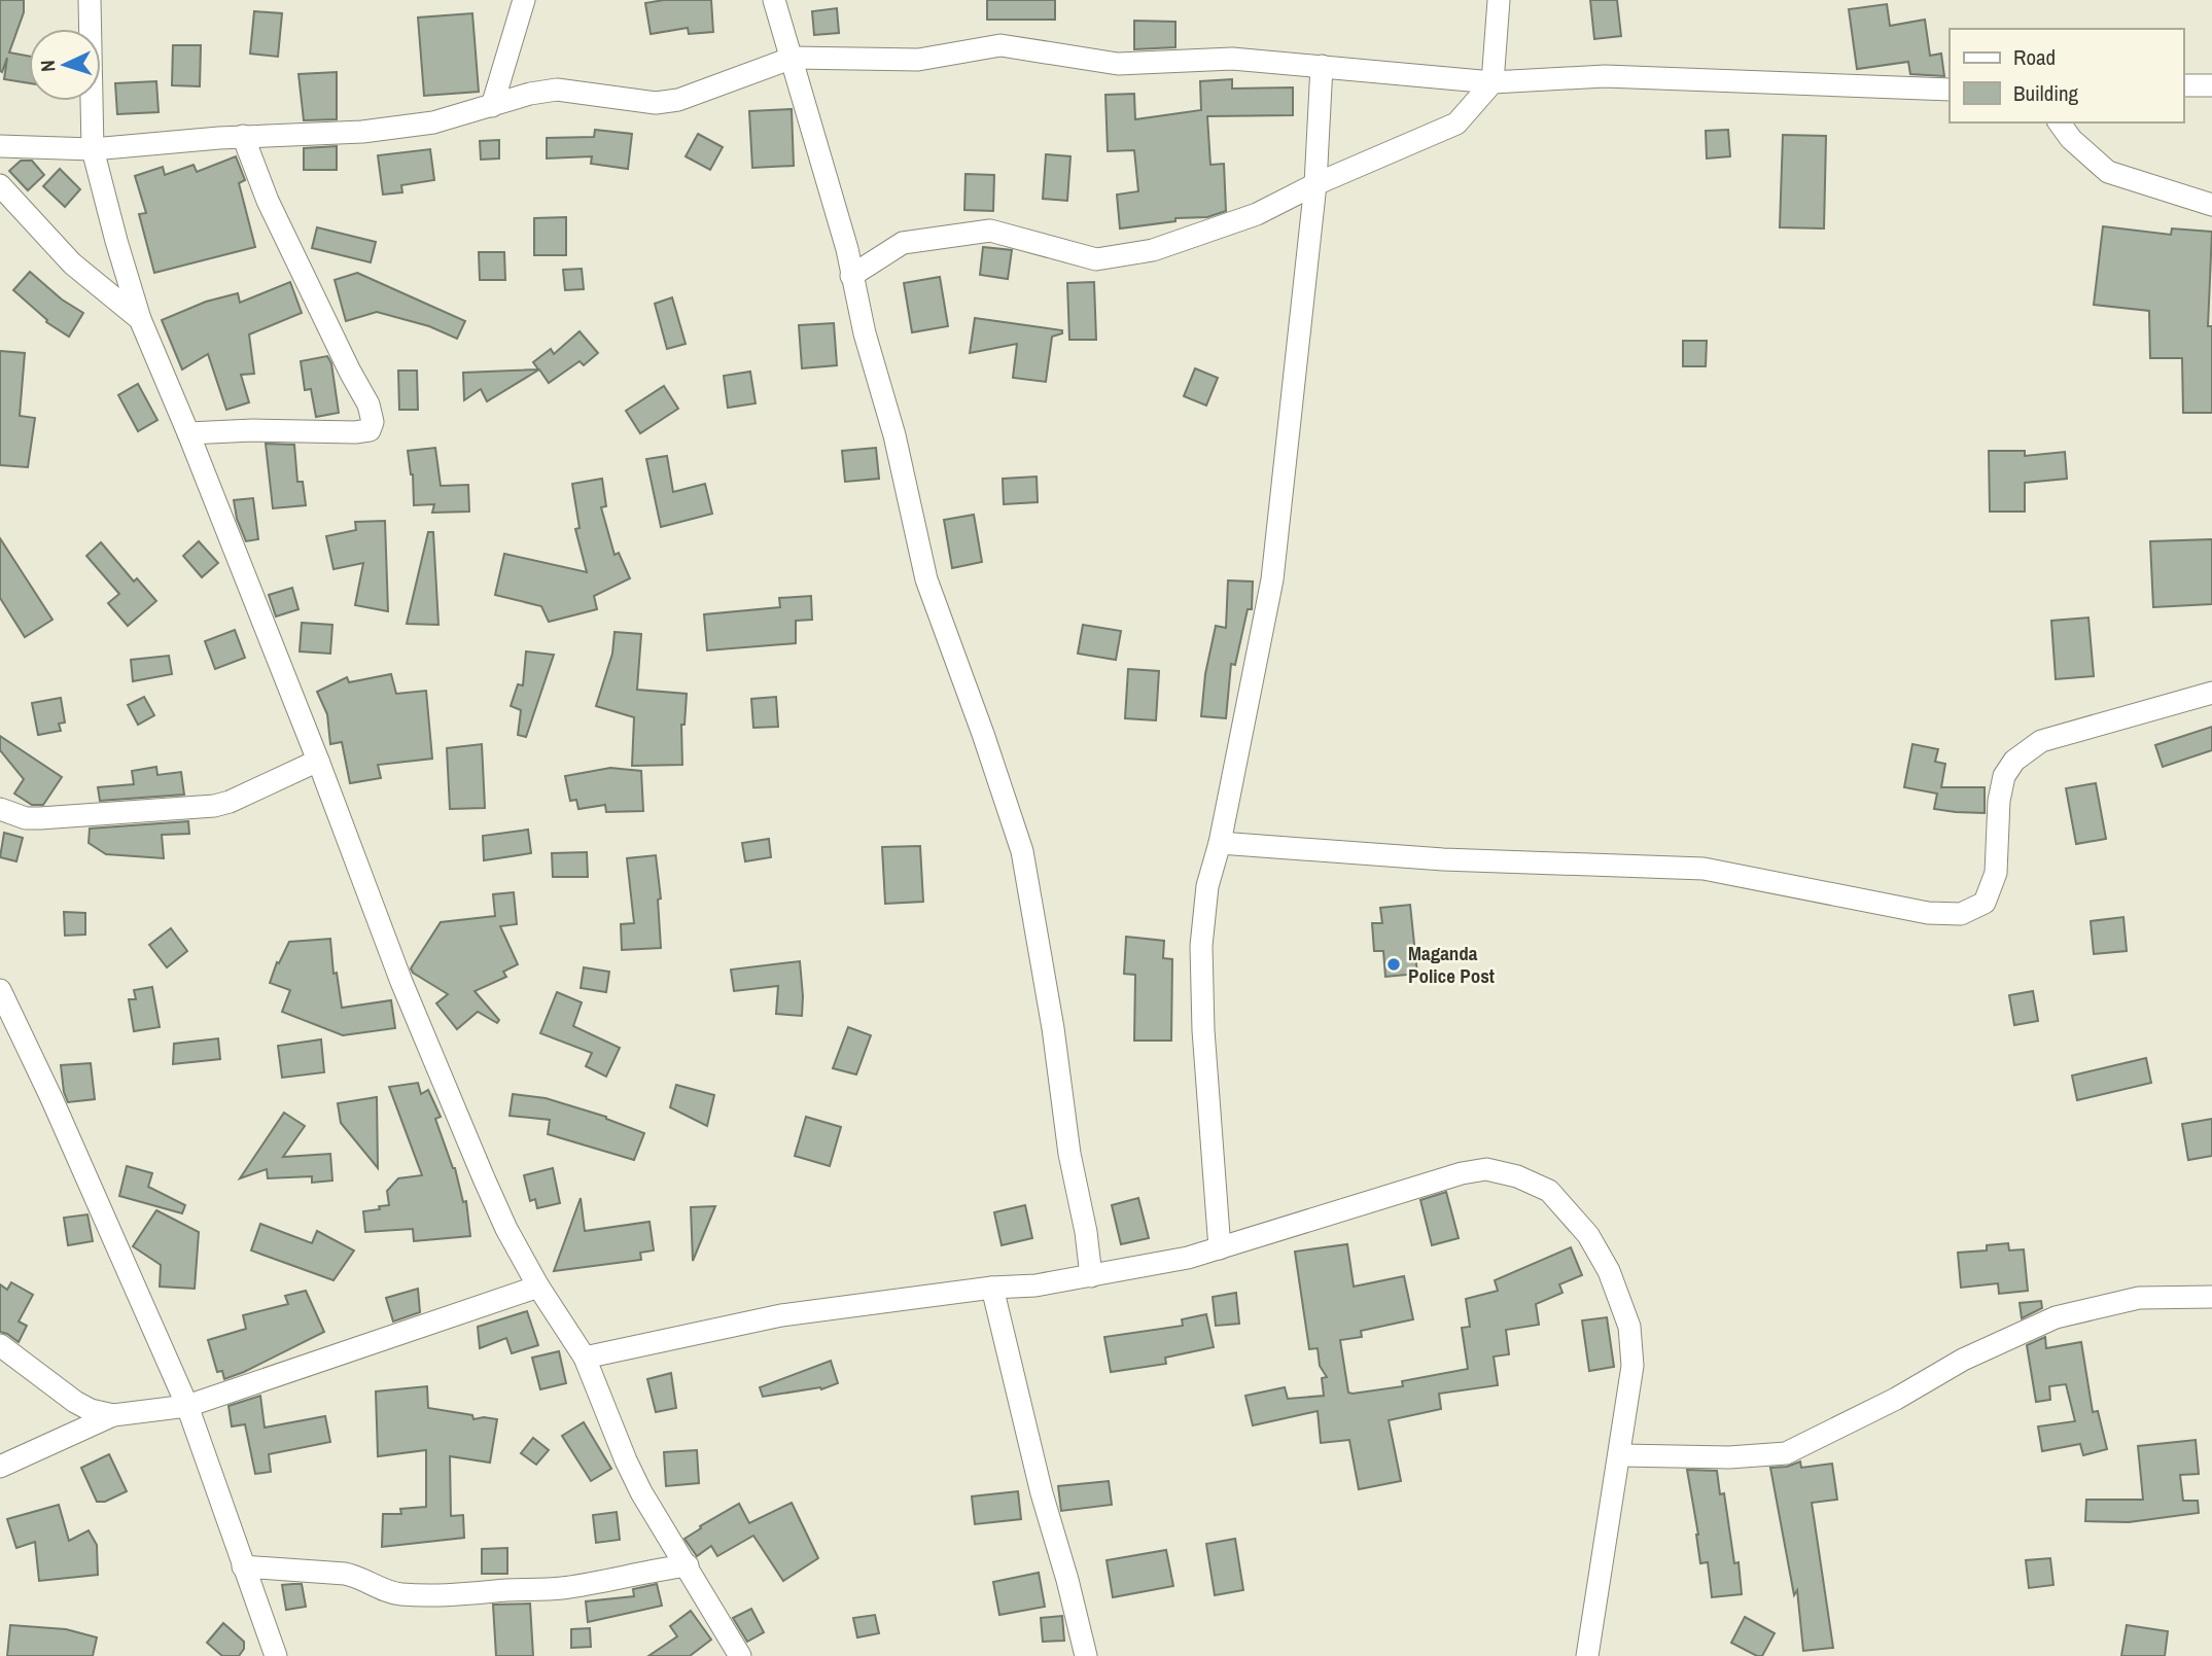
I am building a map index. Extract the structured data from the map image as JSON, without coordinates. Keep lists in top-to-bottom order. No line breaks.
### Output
{"places":["Maganda Police Post"],"legend":["Road","Building"],"north":"left"}
